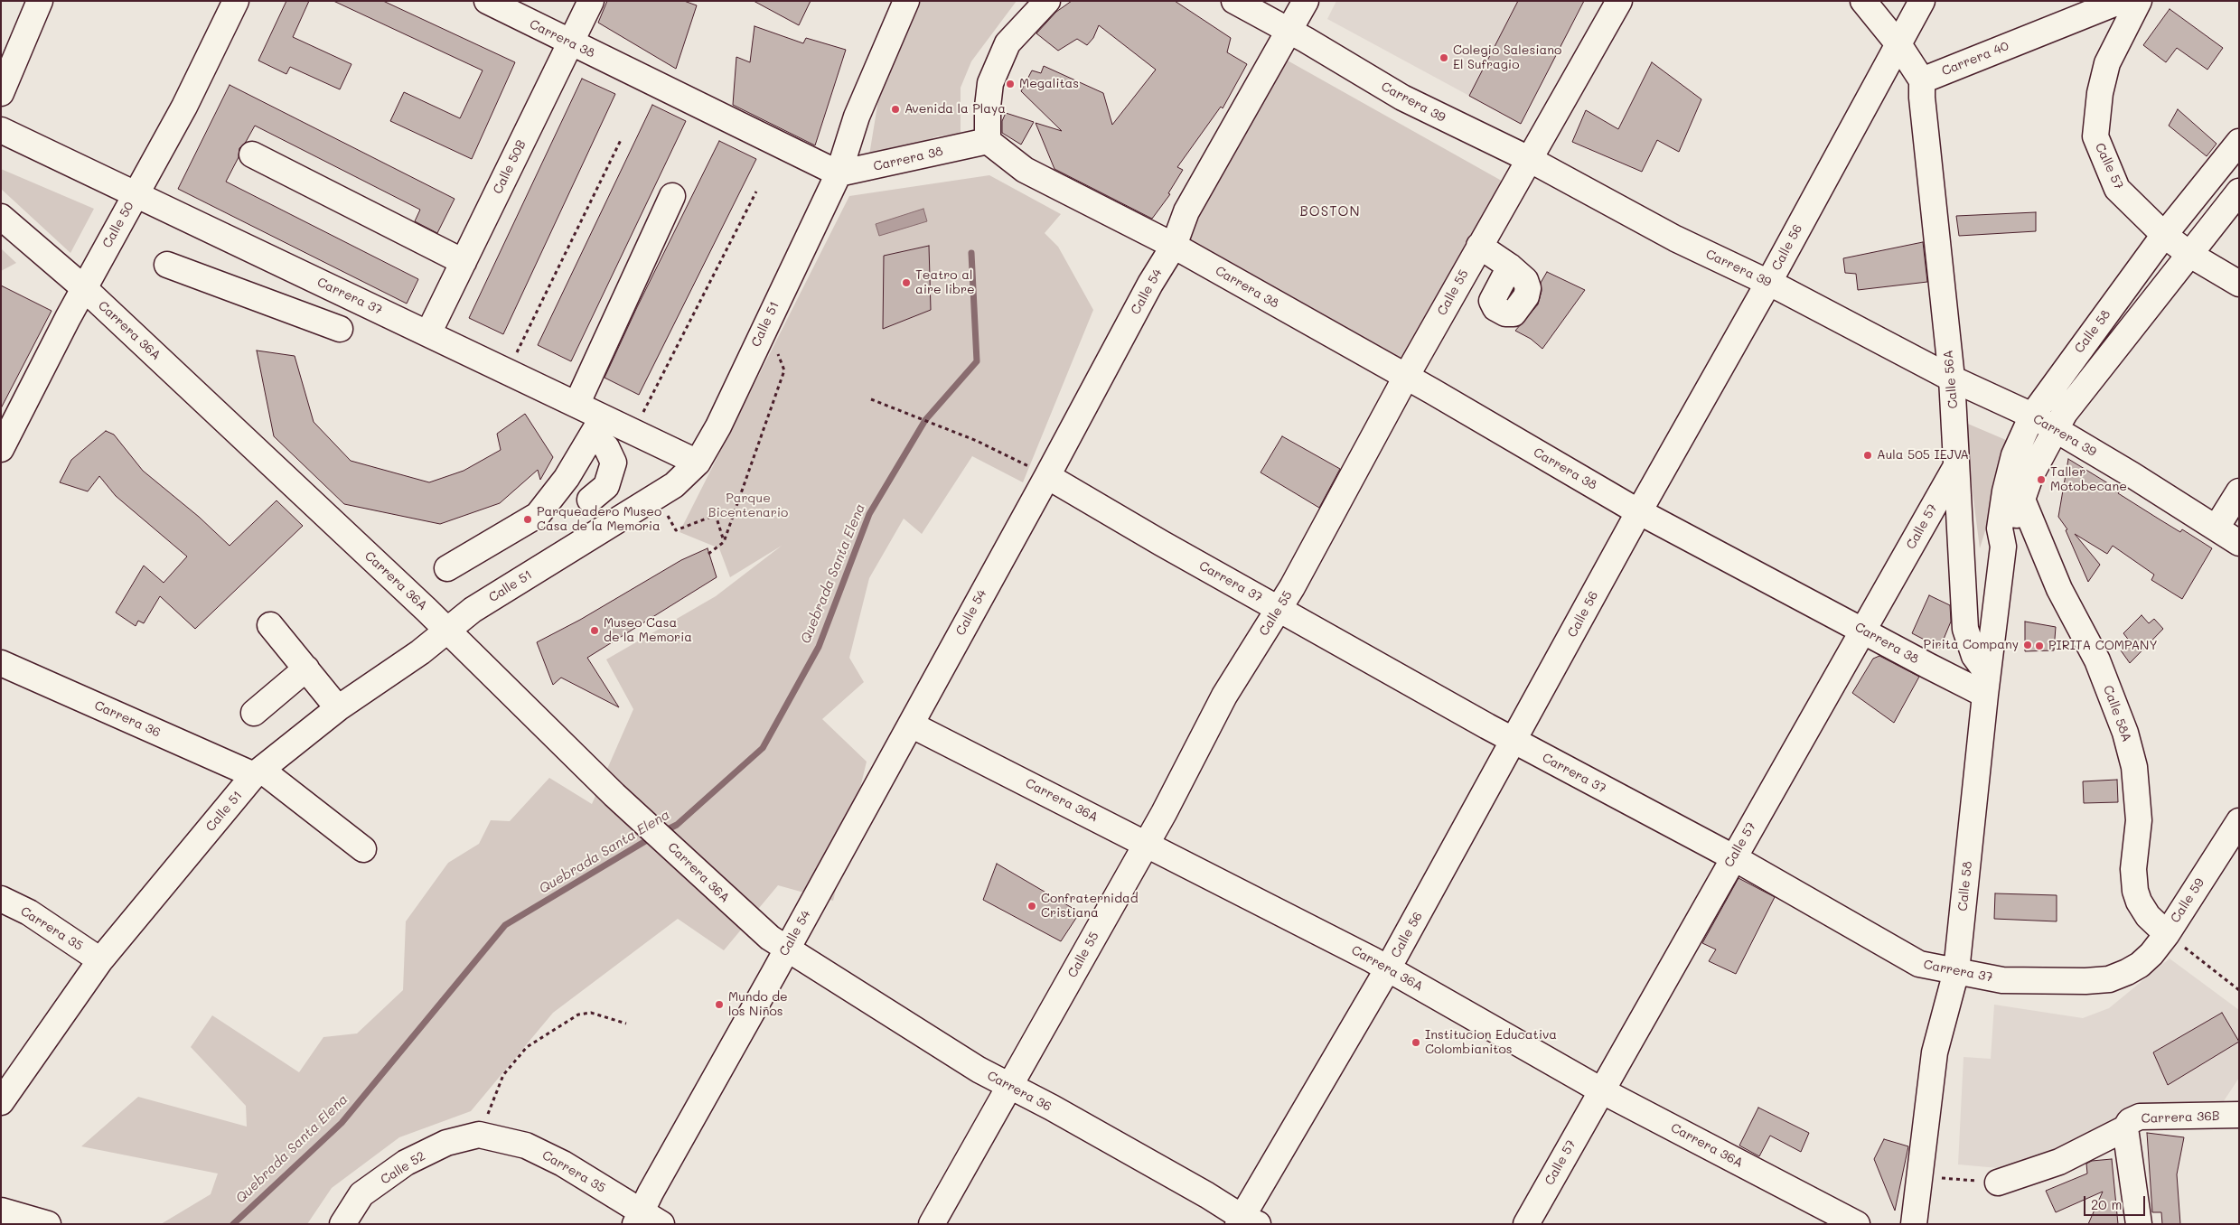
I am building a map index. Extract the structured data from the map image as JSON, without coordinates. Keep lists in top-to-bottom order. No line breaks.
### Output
{"streets":{"street":["Carrera 38","Carrera 40","Carrera 39","Calle 57","Calle 50B","Calle 50","Calle 56","Calle 54","Calle 55","Carrera 37","Calle 51","Carrera 36A","Calle 58","Calle 56A","Calle 58A","Carrera 36","Calle 59","Carrera 35","Carrera 36B","Calle 52"]},"crossings":[["Carrera 38","Calle 57"],["Carrera 38","Calle 50B"],["Carrera 38","Calle 56"],["Carrera 38","Calle 54"],["Carrera 38","Calle 55"],["Carrera 38","Calle 51"],["Carrera 38","Calle 58"],["Carrera 38","Calle 56A"],["Carrera 40","Calle 56A"],["Carrera 39","Calle 56"],["Carrera 39","Calle 54"],["Carrera 39","Calle 55"],["Carrera 39","Calle 58"],["Carrera 39","Calle 56A"],["Calle 57","Carrera 37"],["Calle 57","Carrera 36A"],["Calle 57","Calle 58"],["Calle 57","Calle 56A"],["Calle 50B","Carrera 37"],["Calle 50","Carrera 37"],["Calle 50","Carrera 36A"],["Calle 56","Carrera 37"],["Calle 56","Carrera 36A"],["Calle 56","Carrera 36"],["Calle 54","Carrera 37"],["Calle 54","Carrera 36A"],["Calle 54","Carrera 36"],["Calle 54","Carrera 35"],["Calle 55","Carrera 37"],["Calle 55","Carrera 36A"],["Calle 55","Carrera 36"],["Carrera 37","Calle 51"],["Carrera 37","Calle 58"],["Carrera 37","Calle 59"],["Calle 51","Carrera 36A"],["Calle 51","Carrera 36"],["Calle 51","Carrera 35"],["Carrera 36A","Carrera 36"],["Calle 58","Calle 56A"],["Calle 58","Calle 58A"],["Calle 58A","Calle 59"],["Carrera 35","Calle 52"]],"districts":["BOSTON"],"water":["Quebrada Santa Elena"],"parks":["Parque Bicentenario"],"places":["Colegio Salesiano El Sufragio","Megalitas","Avenida la Playa","Teatro al aire libre","Aula 505 IEJVA","Taller Motobecane","Parqueadero Museo Casa de la Memoria","Museo Casa de la Memoria","Pirita Company","PIRITA COMPANY","Confraternidad Cristiana","Mundo de los Niños","Institucion Educativa Colombianitos"],"scale_bar":"20 m"}
